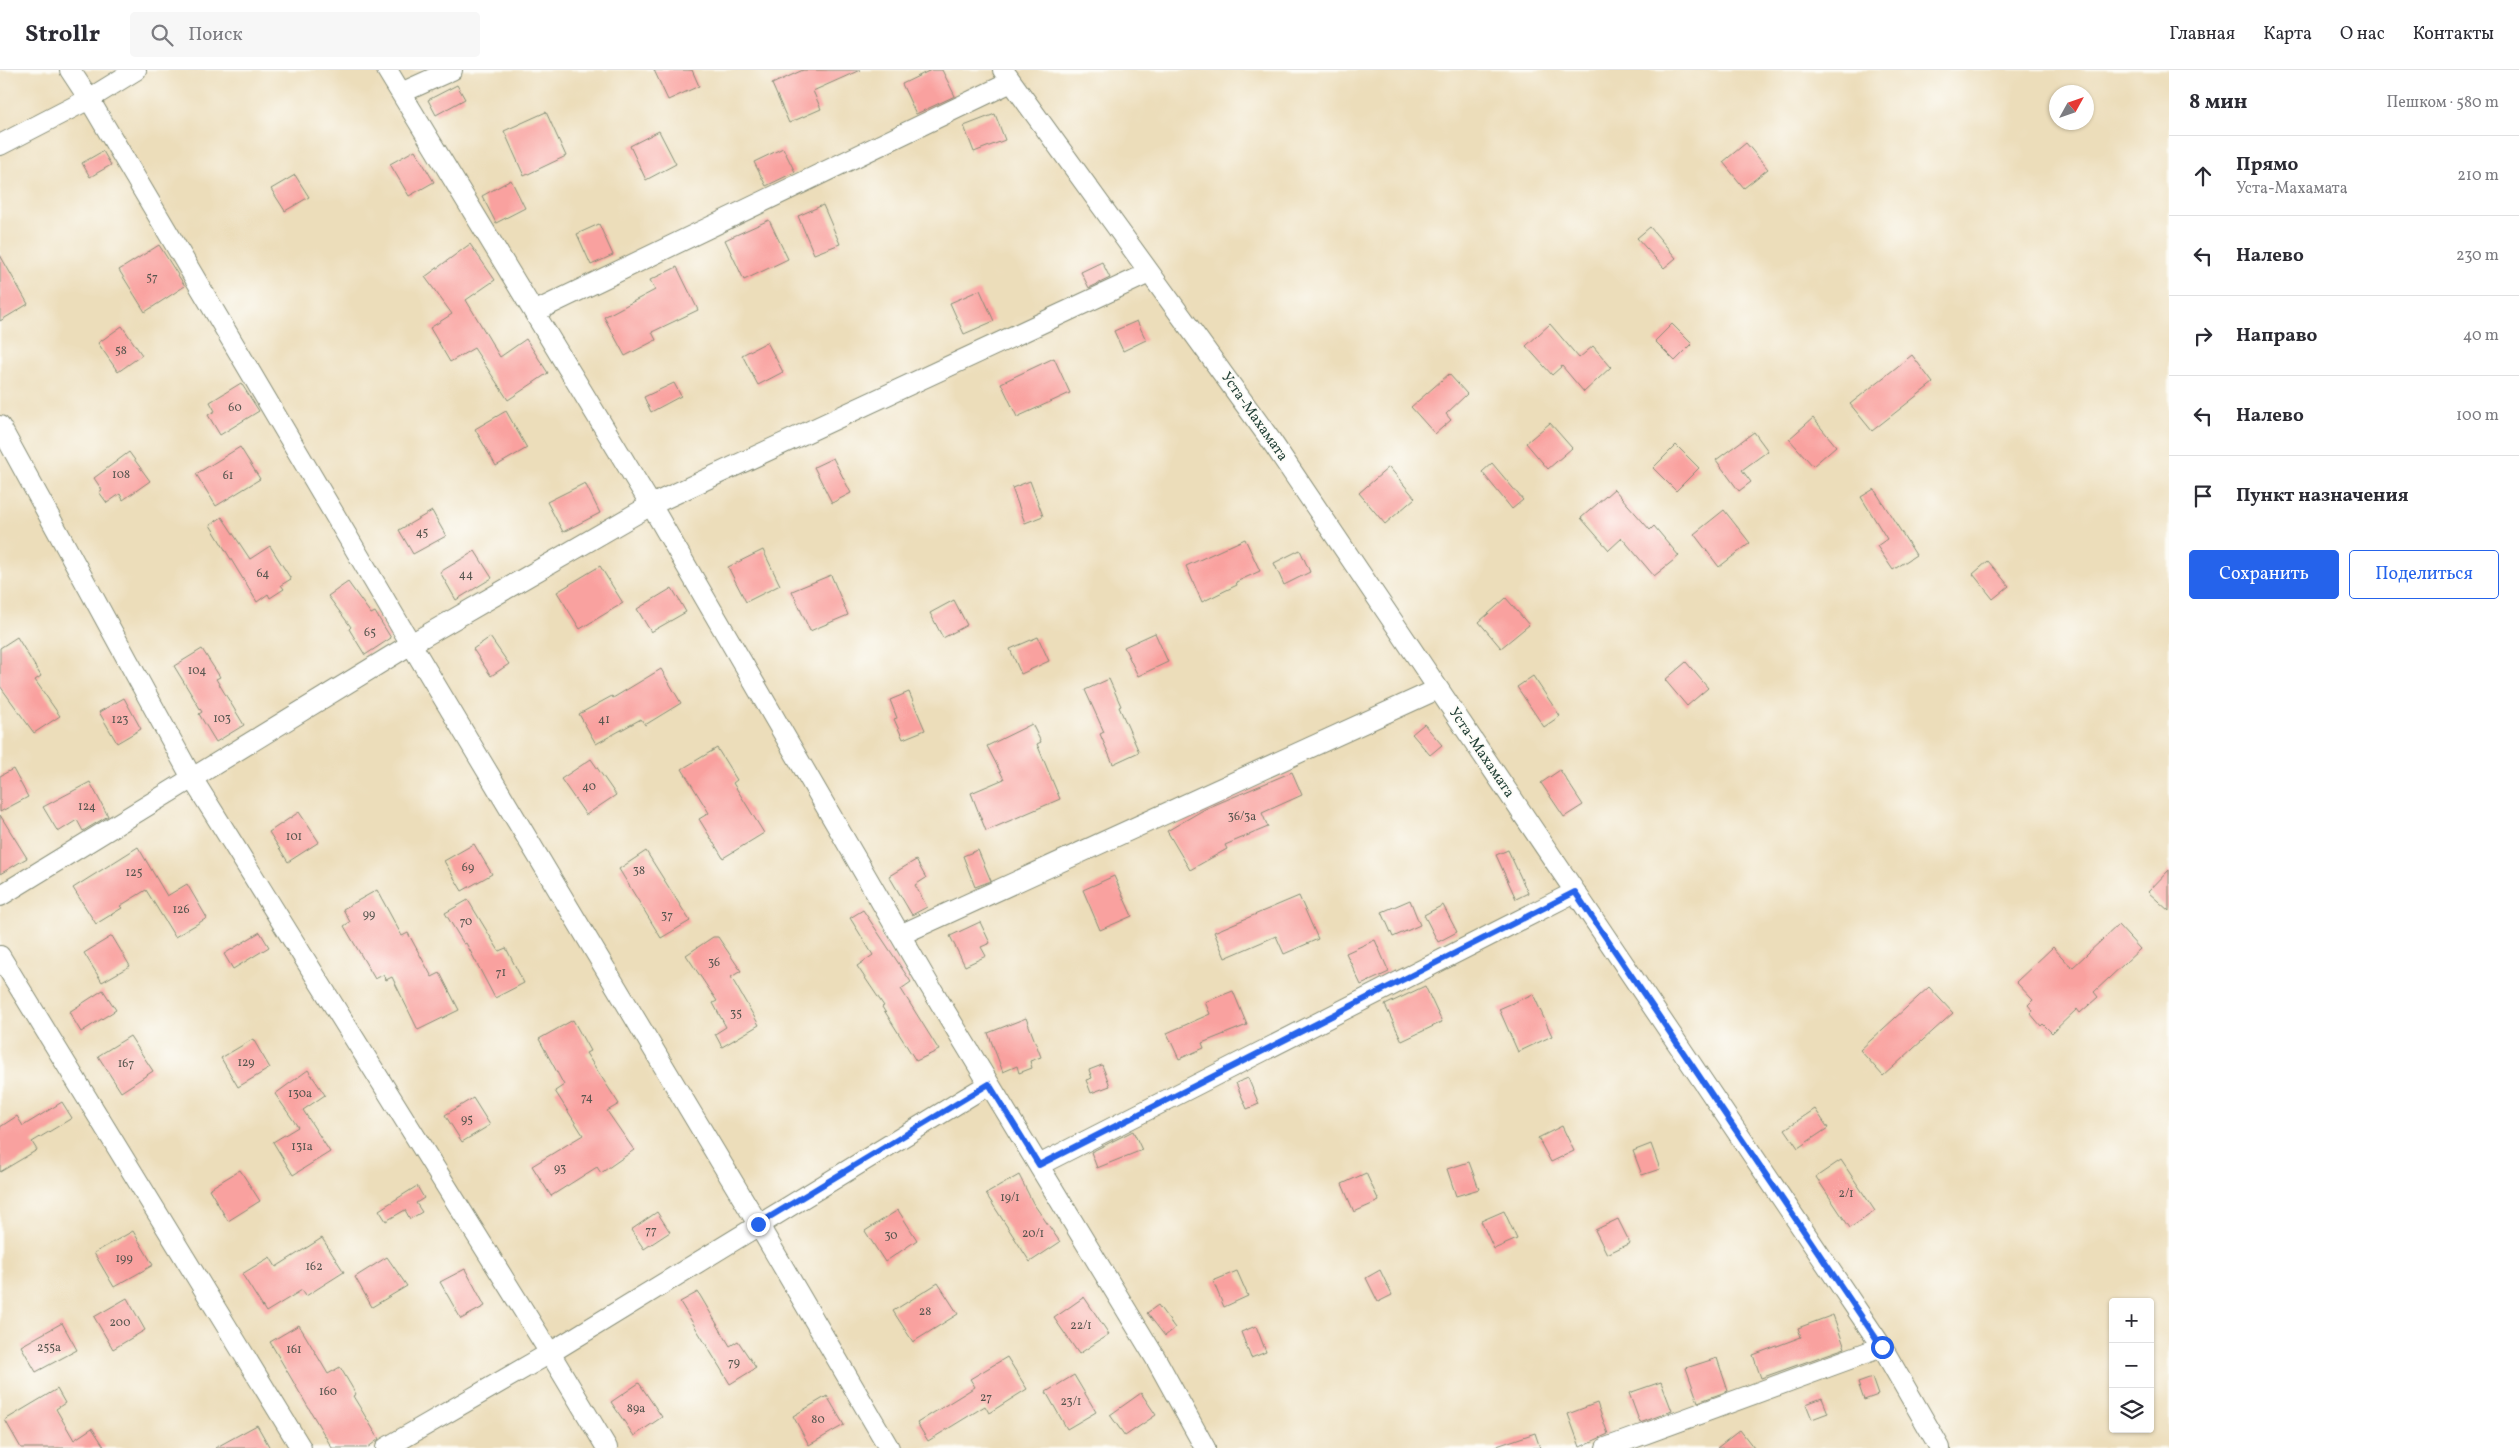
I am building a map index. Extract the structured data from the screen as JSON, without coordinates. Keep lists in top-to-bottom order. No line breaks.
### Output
{"streets":{"street":["Уста-Махамата"]},"house_numbers":["57","58","60","108","61","45","64","44","65","104","103","123","41","40","124","36/3а","101","69","38","125","126","99","37","70","36","71","35","129","167","130а","74","95","131а","93","2/1","19/1","77","20/1","30","199","162","28","200","22/1","255а","161","79","160","27","23/1","89а","80"],"north":"top right","page":{"header":"Strollr","search":"Поиск","nav":["Главная","Карта","О нас","Контакты"],"heading":["8 мин","Пешком · 580 m"],"list":[["Прямо","Уста-Махамата","210 m"],["Налево","230 m"],["Направо","40 m"],["Налево","100 m"],"Пункт назначения"],"buttons":["Сохранить","Поделиться"],"map_buttons":["+","−"]}}
